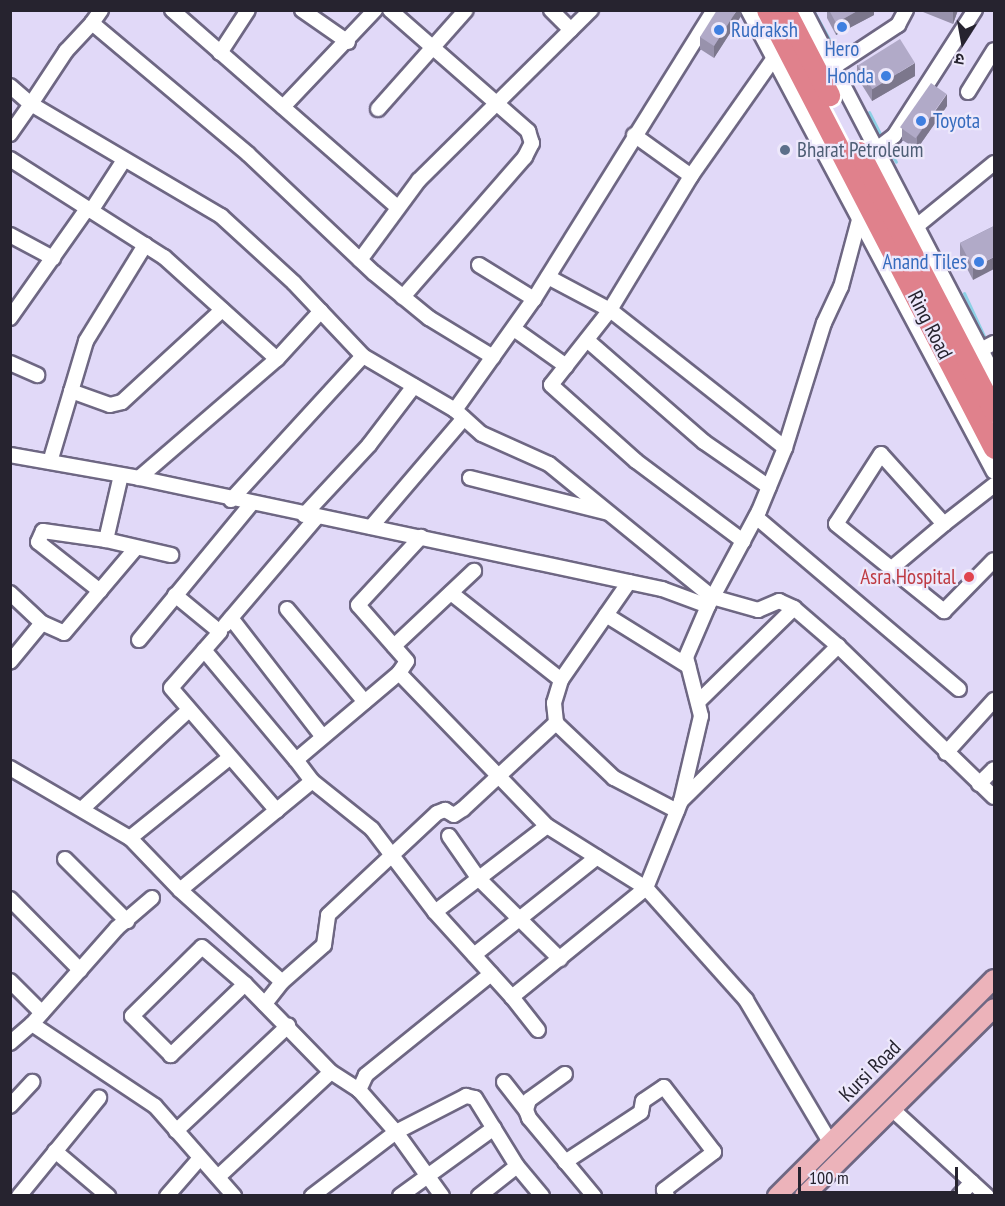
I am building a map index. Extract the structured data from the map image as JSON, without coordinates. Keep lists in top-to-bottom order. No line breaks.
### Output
{"streets":{"highway":["Ring Road"],"main road":["Kursi Road"]},"places":["Hero","Rudraksh","Honda","Toyota","Bharat Petroleum","Anand Tiles","Asra Hospital"],"scale_bar":"100 m","north":"bottom"}
